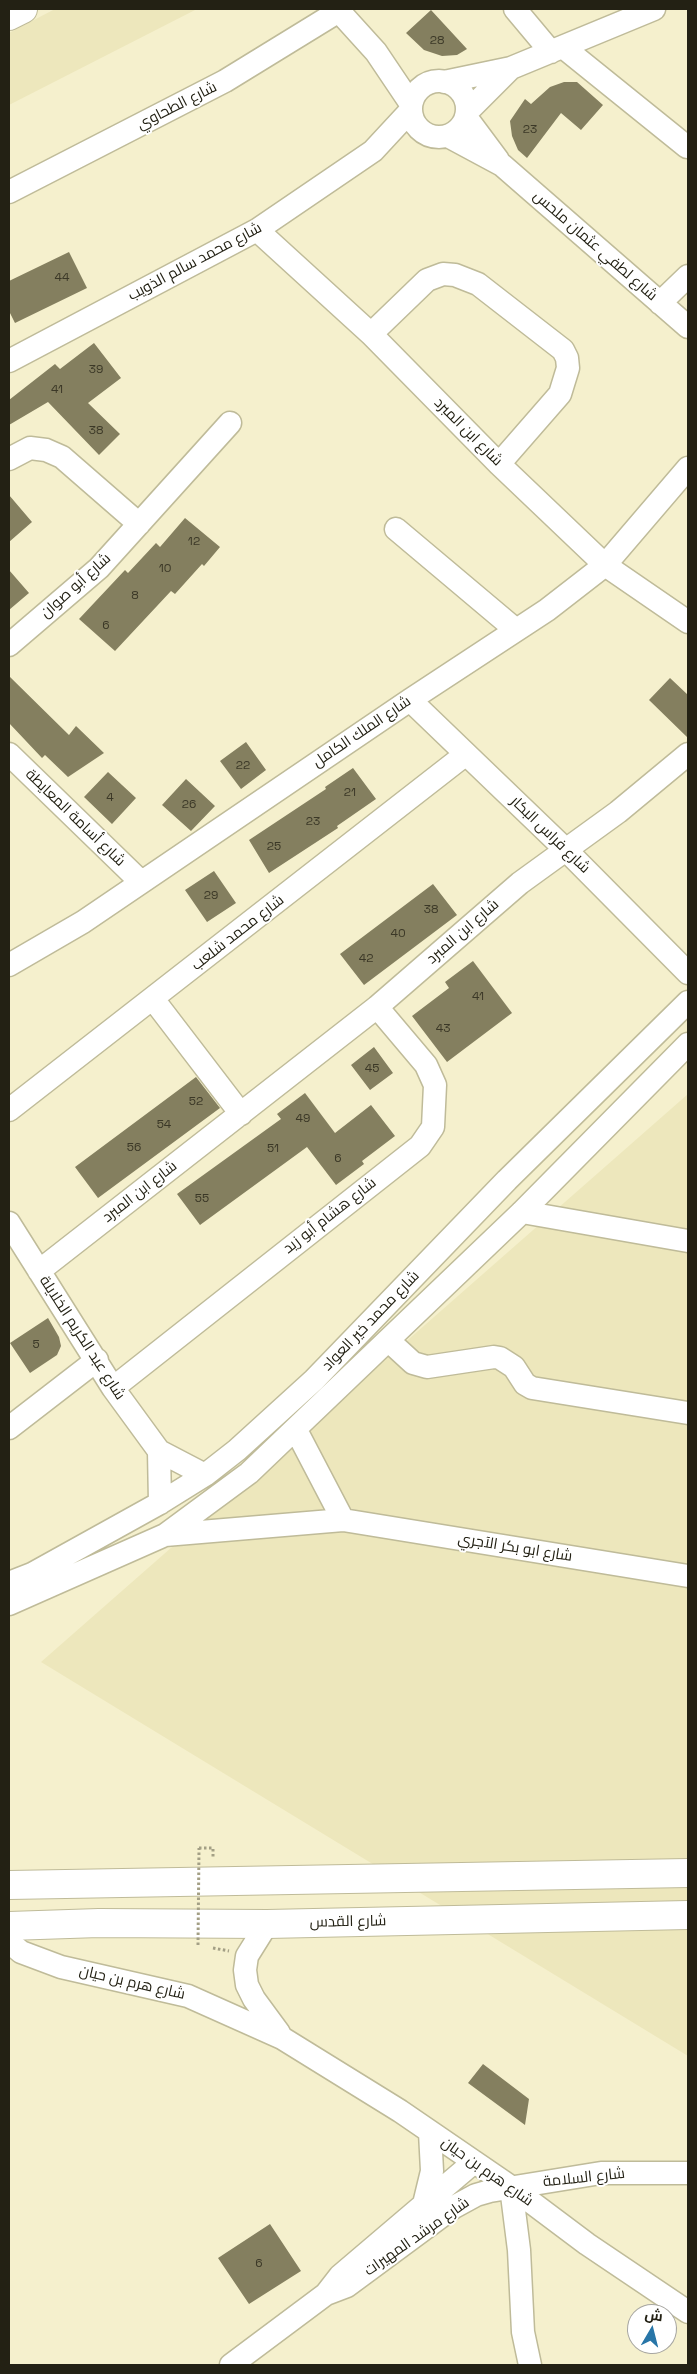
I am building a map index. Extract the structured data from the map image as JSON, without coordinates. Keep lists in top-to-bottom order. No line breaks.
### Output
{"streets":{"main road":["شارع القدس"],"street":["شارع الطحاوي","شارع لطفي عثمان ملحس","شارع محمد سالم الذويب","شارع ابن المبرد","شارع أبو صوان","شارع الملك الكامل","شارع أسامة المعايطة","شارع فراس البكار","شارع محمد شلعب","شارع هشام أبو زيد","شارع محمد خير العواد","شارع عبد الكريم الخلايلة","شارع ابو بكر الآجري","شارع هرم بن حيان","شارع السلامة","شارع مرشد المهيرات"]},"crossings":[["شارع لطفي عثمان ملحس","شارع محمد سالم الذويب"],["شارع محمد سالم الذويب","شارع ابن المبرد"],["شارع ابن المبرد","شارع الملك الكامل"],["شارع ابن المبرد","شارع فراس البكار"],["شارع ابن المبرد","شارع هشام أبو زيد"],["شارع ابن المبرد","شارع عبد الكريم الخلايلة"],["شارع الملك الكامل","شارع أسامة المعايطة"],["شارع الملك الكامل","شارع فراس البكار"],["شارع فراس البكار","شارع محمد شلعب"],["شارع هشام أبو زيد","شارع عبد الكريم الخلايلة"],["شارع محمد خير العواد","شارع عبد الكريم الخلايلة"],["شارع محمد خير العواد","شارع ابو بكر الآجري"],["شارع القدس","شارع هرم بن حيان"],["شارع هرم بن حيان","شارع السلامة"],["شارع هرم بن حيان","شارع مرشد المهيرات"],["شارع السلامة","شارع مرشد المهيرات"]],"house_numbers":["28","23","44","39","41","38","12","10","8","6","22","21","4","26","23","25","29","38","40","42","41","43","45","52","49","54","56","51","6","55","5","6"],"north":"top"}
